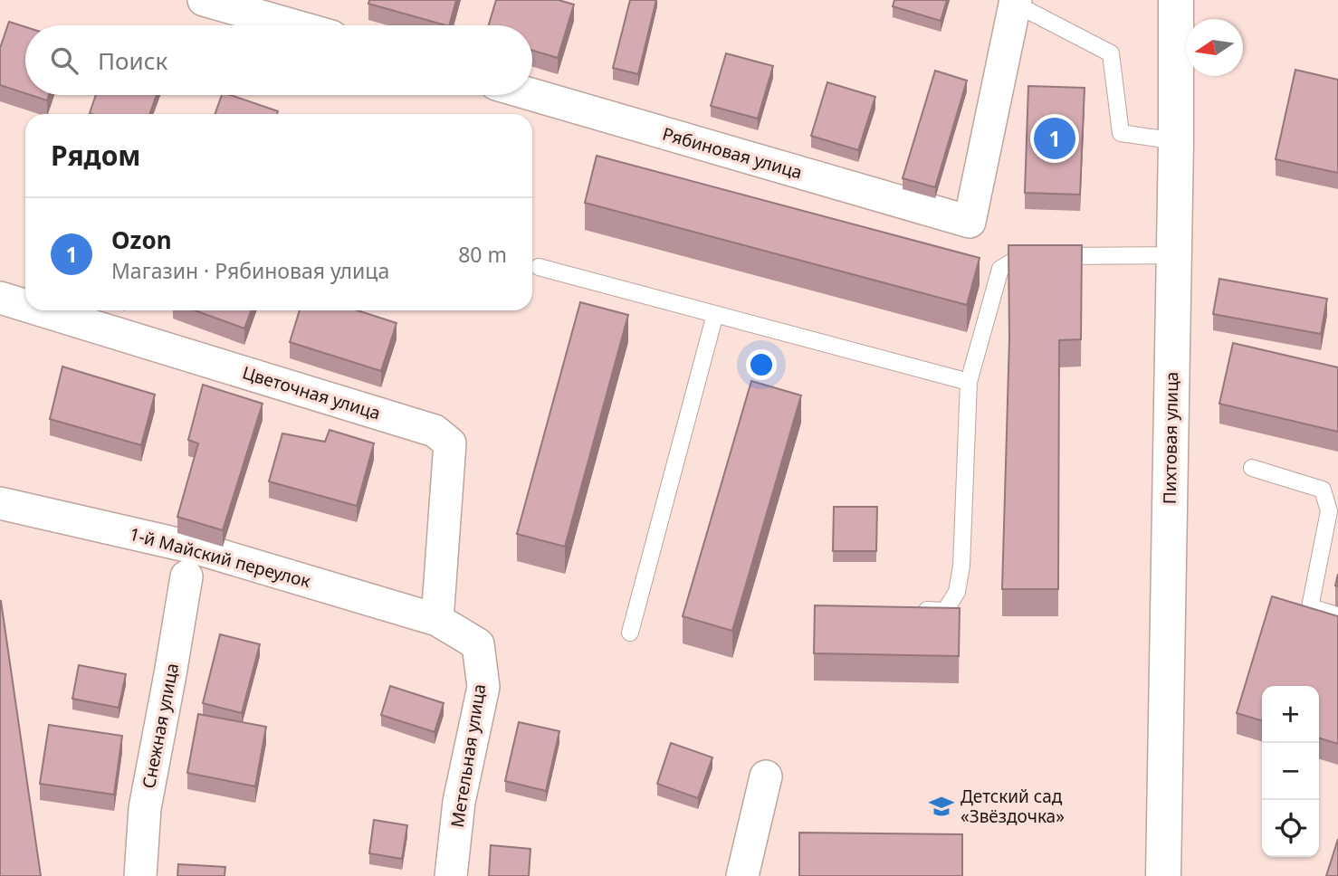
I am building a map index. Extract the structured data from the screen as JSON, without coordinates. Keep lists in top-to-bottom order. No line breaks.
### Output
{"streets":{"street":["Рябиновая улица","Цветочная улица","Пихтовая улица","1-й Майский переулок","Снежная улица","Метельная улица"]},"crossings":[["Цветочная улица","1-й Майский переулок"],["Цветочная улица","Метельная улица"],["1-й Майский переулок","Метельная улица"]],"places":{"school or university":["Детский сад «Звёздочка»"]},"north":"left","page":{"search":"Поиск","pins":"1","heading":"Рядом","list":[{"mark":"1","name":"Ozon","note":"Магазин · Рябиновая улица","value":"80 m"}],"map_buttons":["+","−"]}}
